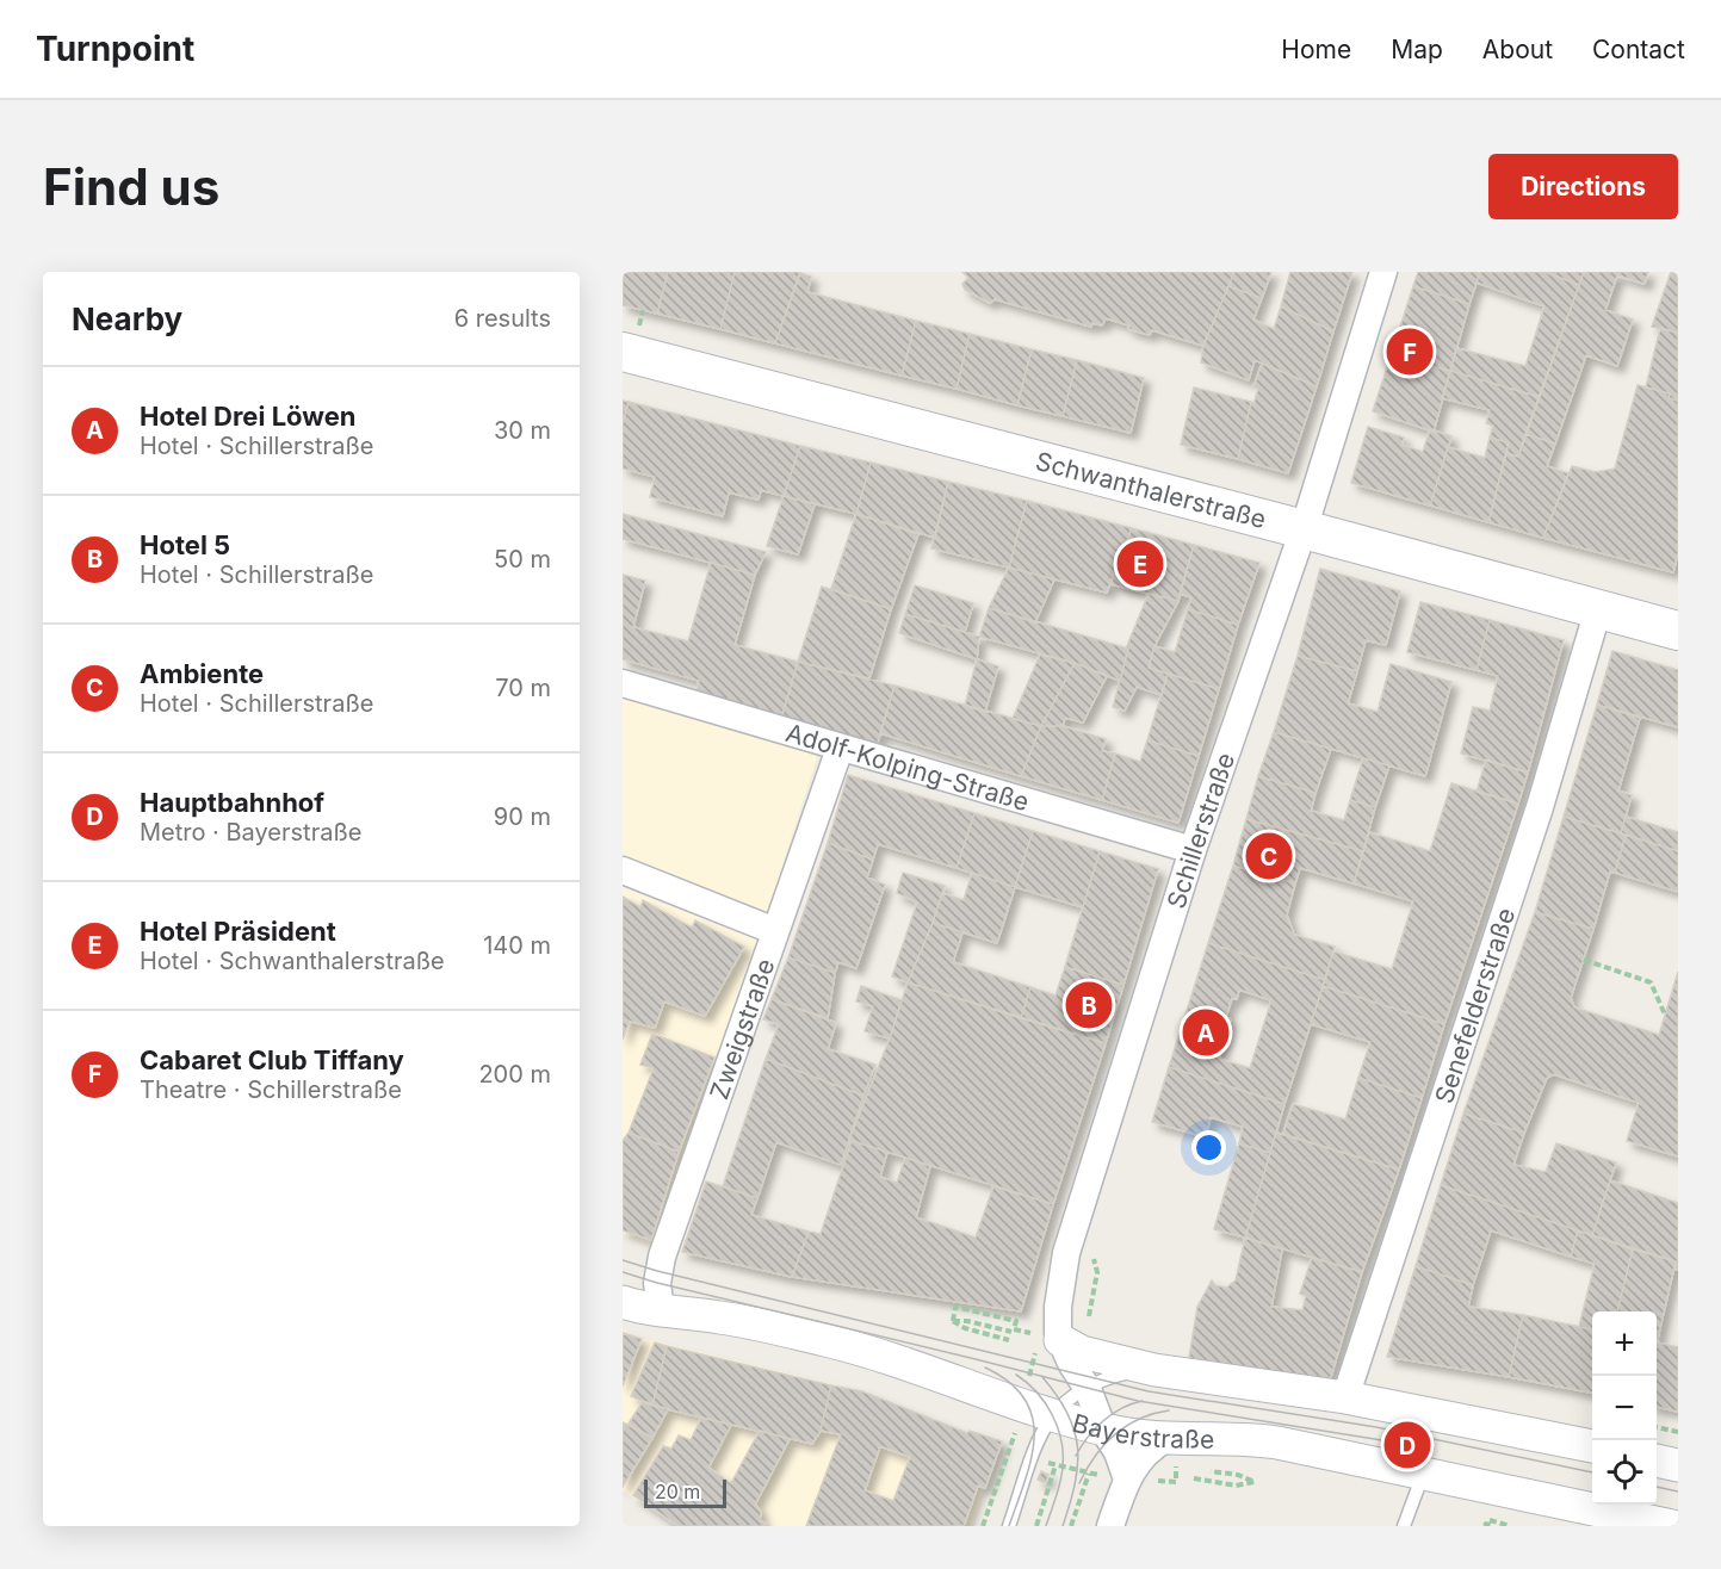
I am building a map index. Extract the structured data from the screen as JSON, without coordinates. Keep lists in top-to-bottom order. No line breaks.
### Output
{"streets":{"main road":["Schwanthalerstraße"],"street":["Adolf-Kolping-Straße","Schillerstraße","Senefelderstraße","Zweigstraße","Bayerstraße"]},"crossings":[["Schwanthalerstraße","Schillerstraße"],["Schwanthalerstraße","Senefelderstraße"],["Adolf-Kolping-Straße","Schillerstraße"],["Adolf-Kolping-Straße","Zweigstraße"],["Schillerstraße","Bayerstraße"],["Senefelderstraße","Bayerstraße"],["Zweigstraße","Bayerstraße"]],"scale_bar":"20 m","page":{"header":"Turnpoint","nav":["Home","Map","About","Contact"],"buttons":"Directions","title":"Find us","heading":["Nearby","6 results"],"pins":["F","E","C","B","A","D"],"list":[{"mark":"A","name":"Hotel Drei Löwen","note":"Hotel · Schillerstraße","value":"30 m"},{"mark":"B","name":"Hotel 5","note":"Hotel · Schillerstraße","value":"50 m"},{"mark":"C","name":"Ambiente","note":"Hotel · Schillerstraße","value":"70 m"},{"mark":"D","name":"Hauptbahnhof","note":"Metro · Bayerstraße","value":"90 m"},{"mark":"E","name":"Hotel Präsident","note":"Hotel · Schwanthalerstraße","value":"140 m"},{"mark":"F","name":"Cabaret Club Tiffany","note":"Theatre · Schillerstraße","value":"200 m"}],"map_buttons":["+","−"],"scale":"20 m"}}
